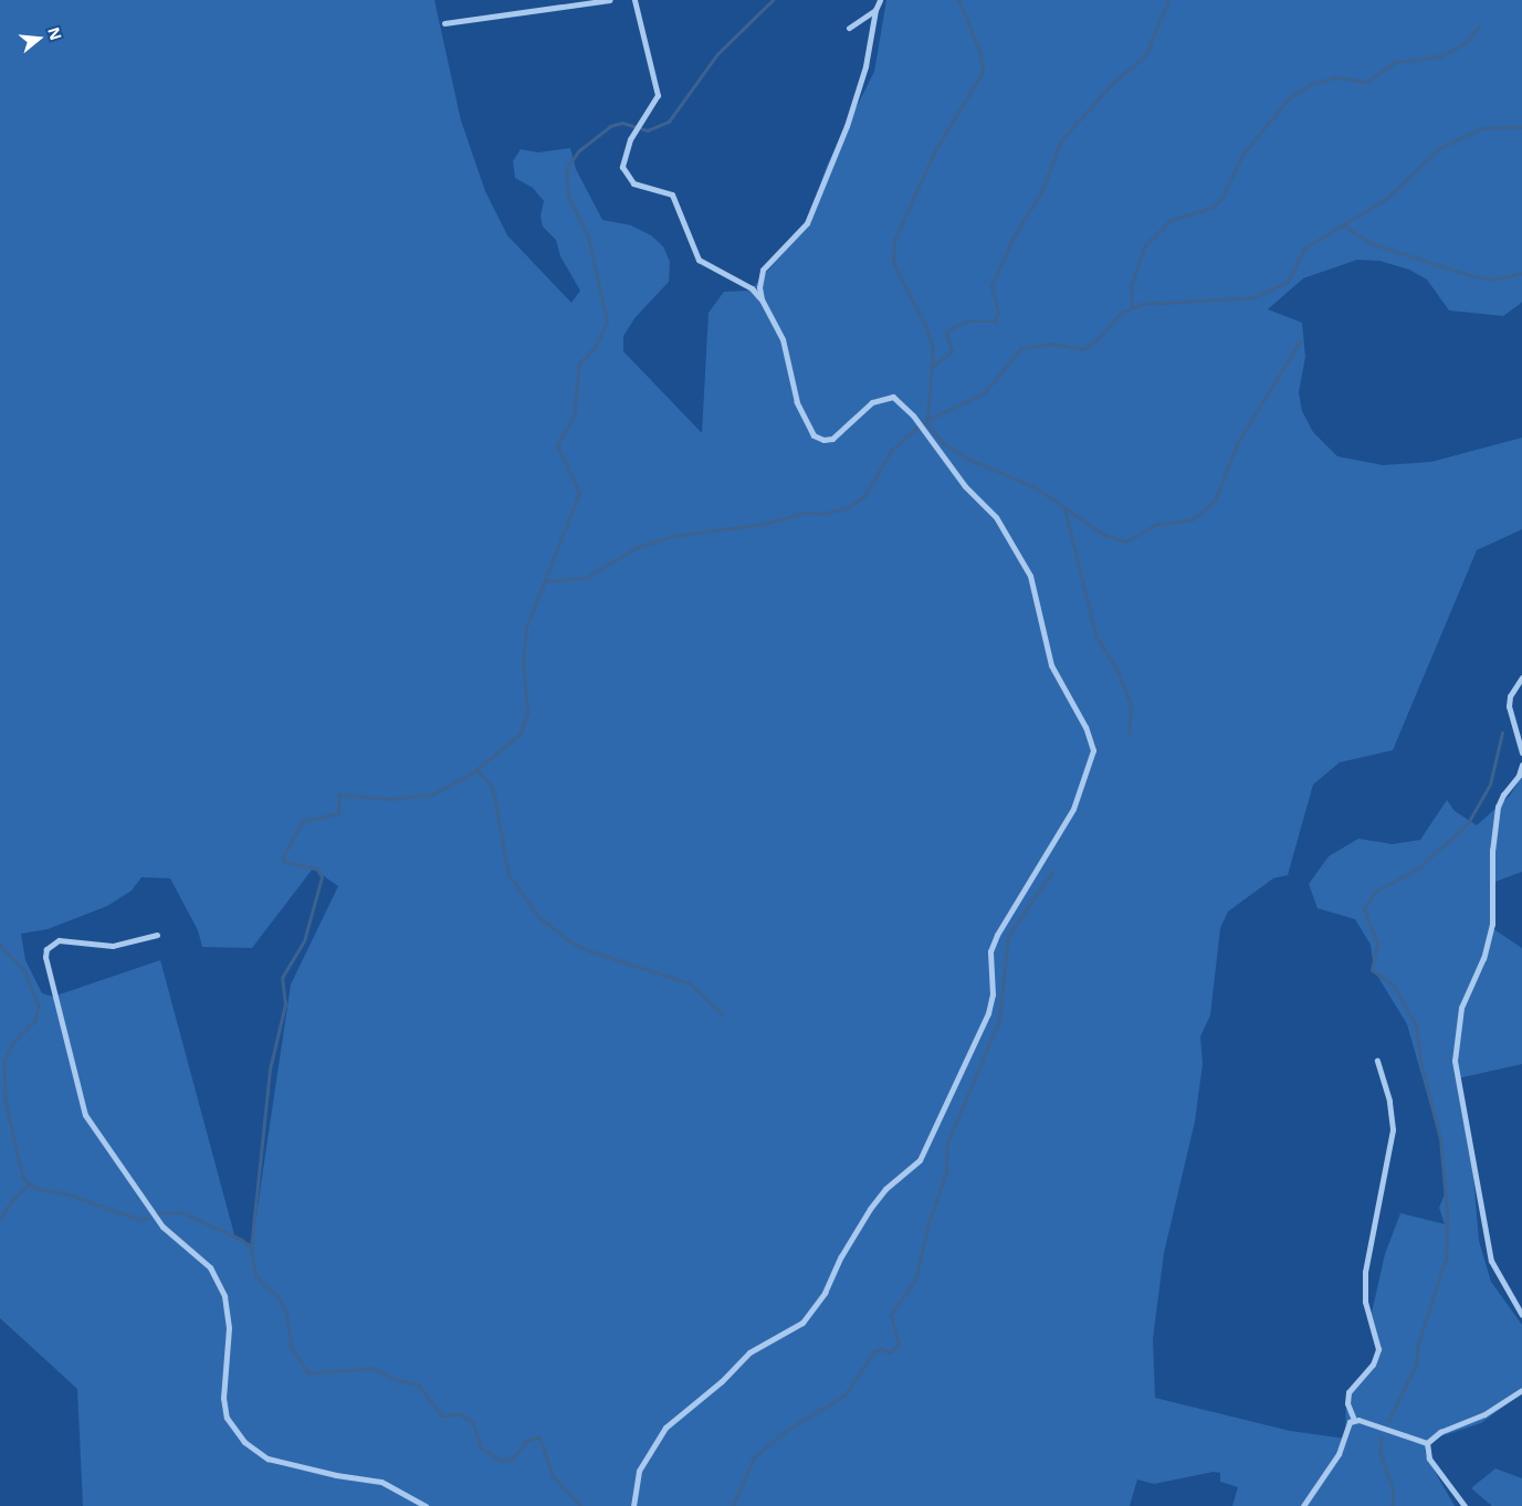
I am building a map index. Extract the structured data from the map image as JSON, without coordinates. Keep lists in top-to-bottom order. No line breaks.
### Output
{"north":"right"}
